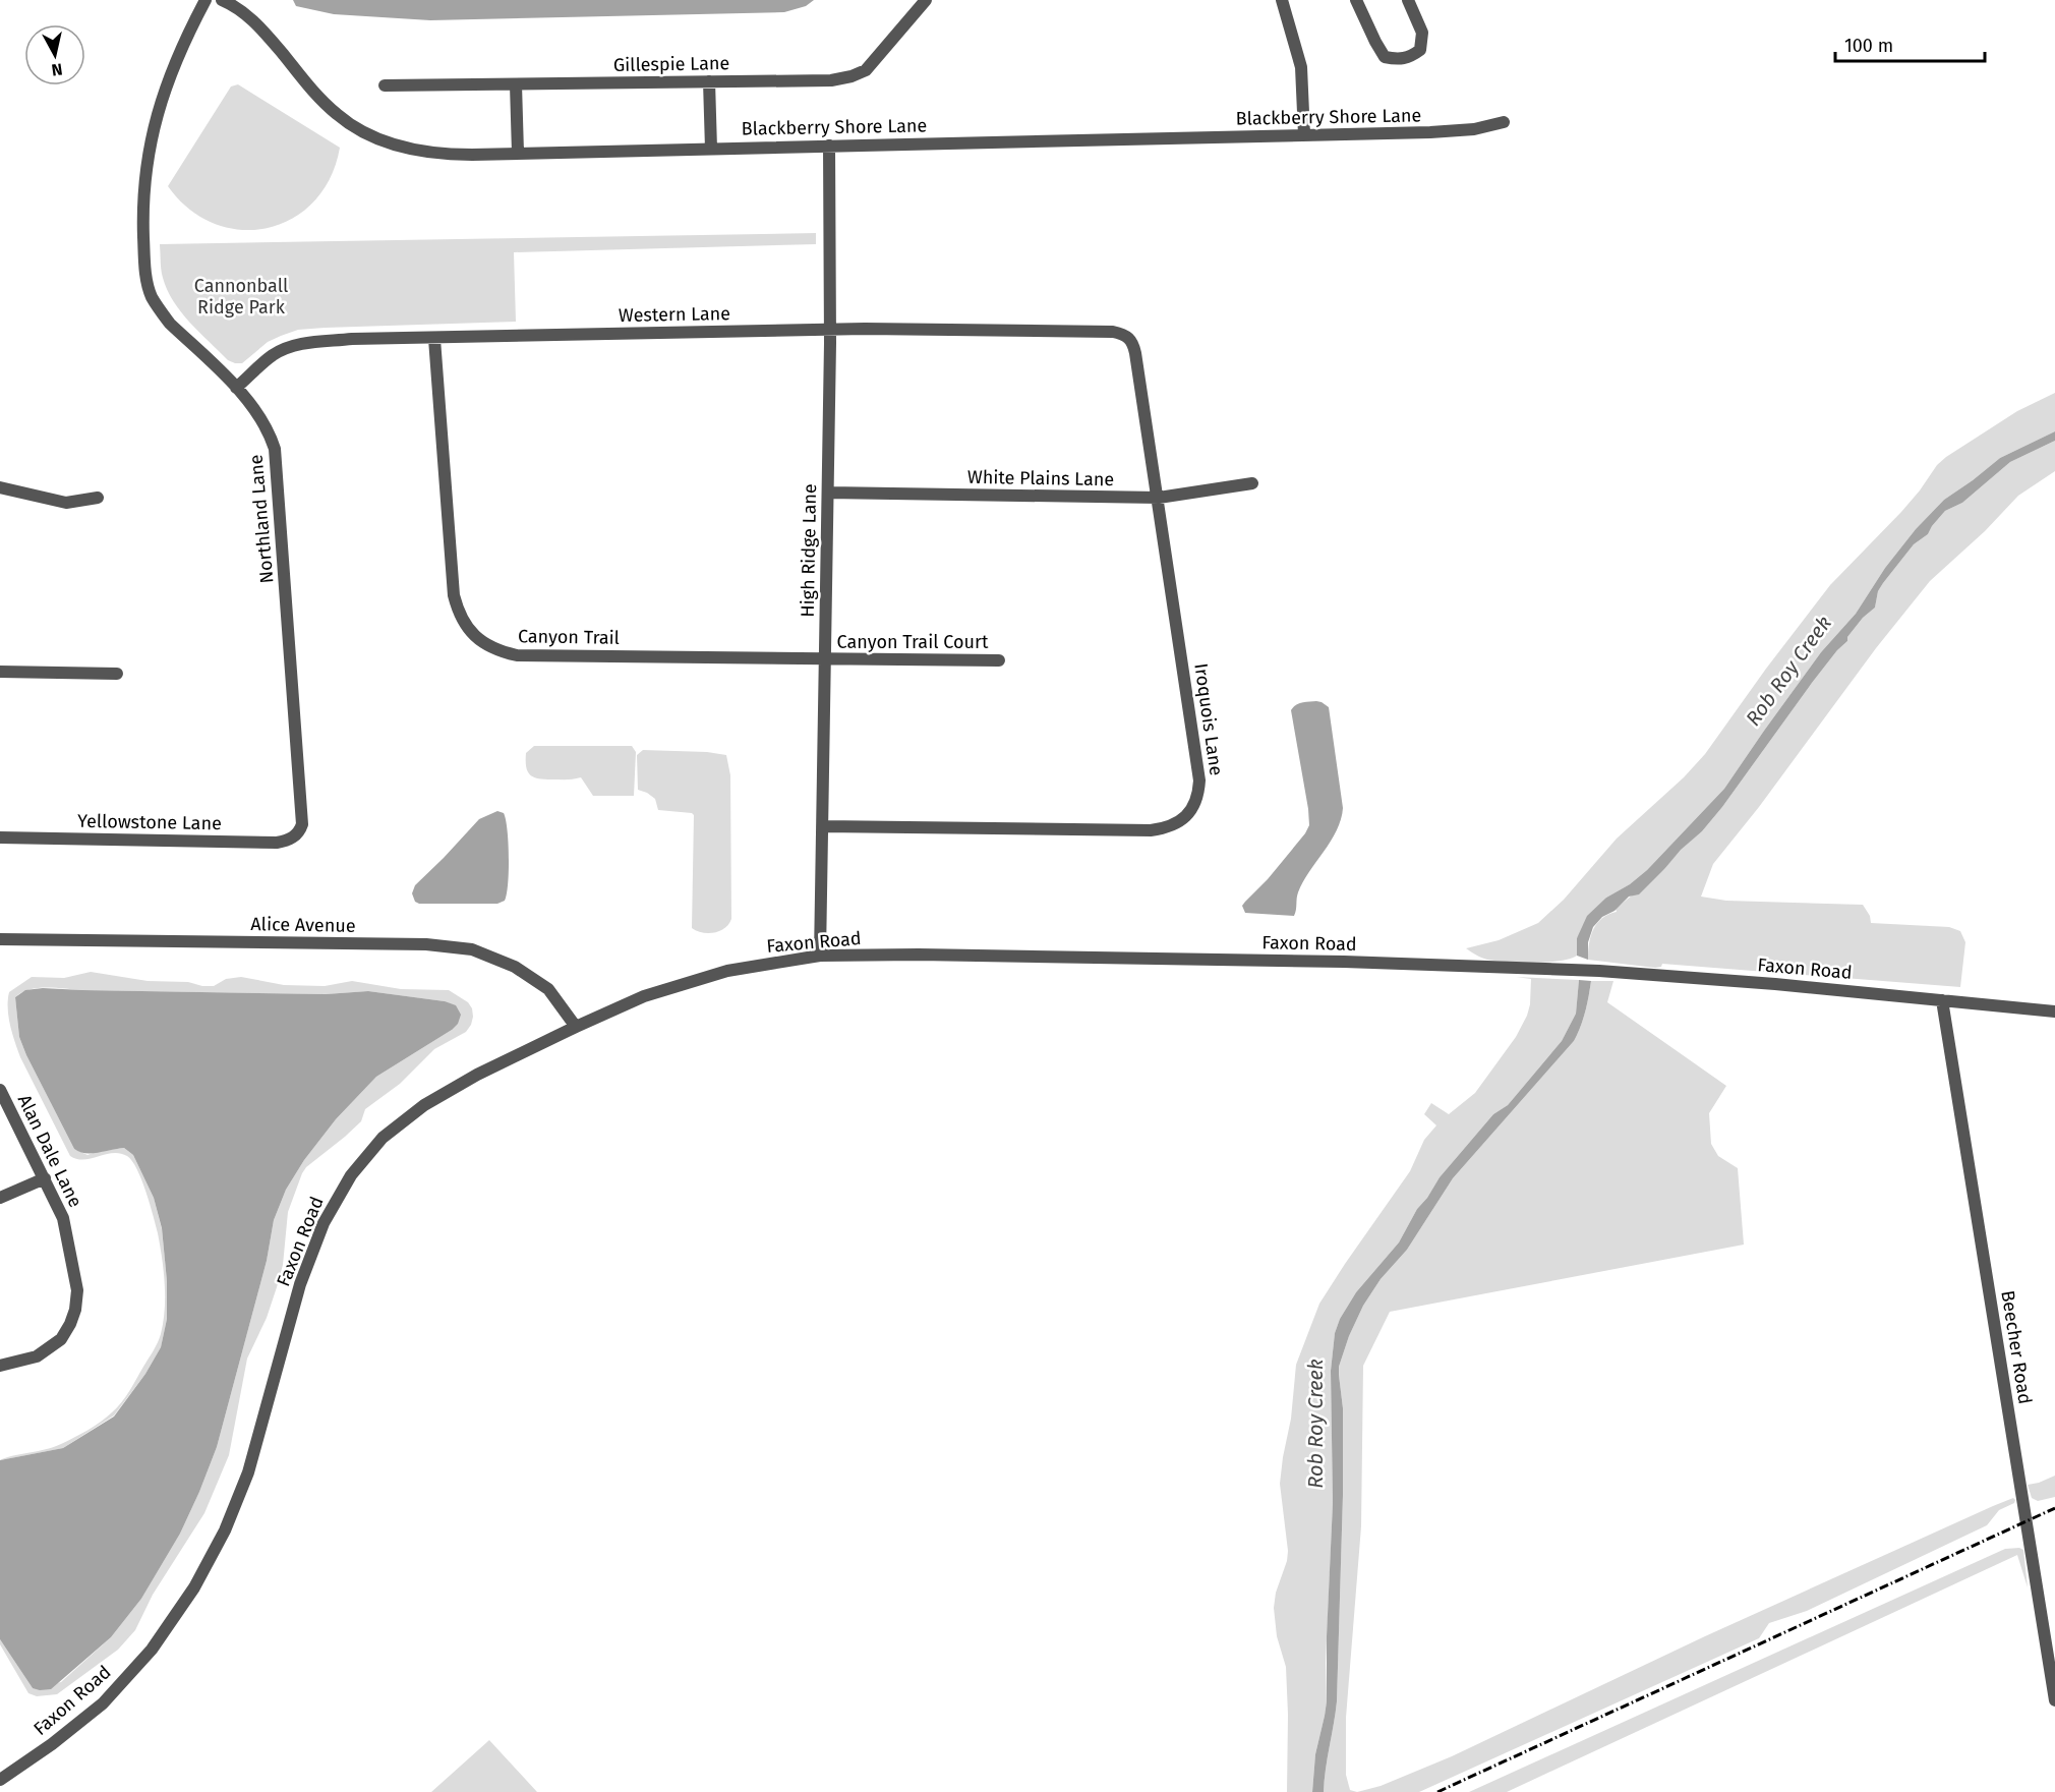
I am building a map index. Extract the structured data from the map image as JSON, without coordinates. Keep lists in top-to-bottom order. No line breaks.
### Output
{"streets":{"street":["Gillespie Lane","Blackberry Shore Lane","Western Lane","White Plains Lane","Northland Lane","High Ridge Lane","Canyon Trail","Canyon Trail Court","Iroquois Lane","Yellowstone Lane","Alice Avenue","Faxon Road","Alan Dale Lane","Beecher Road"]},"crossings":[["Blackberry Shore Lane","High Ridge Lane"],["Western Lane","Northland Lane"],["Western Lane","High Ridge Lane"],["Western Lane","Canyon Trail"],["Western Lane","Iroquois Lane"],["White Plains Lane","High Ridge Lane"],["White Plains Lane","Iroquois Lane"],["Northland Lane","Yellowstone Lane"],["High Ridge Lane","Canyon Trail"],["High Ridge Lane","Canyon Trail Court"],["High Ridge Lane","Iroquois Lane"],["High Ridge Lane","Faxon Road"],["Canyon Trail","Canyon Trail Court"],["Alice Avenue","Faxon Road"],["Faxon Road","Beecher Road"]],"water":["Rob Roy Creek"],"parks":["Cannonball Ridge Park"],"scale_bar":"100 m","north":"bottom"}
